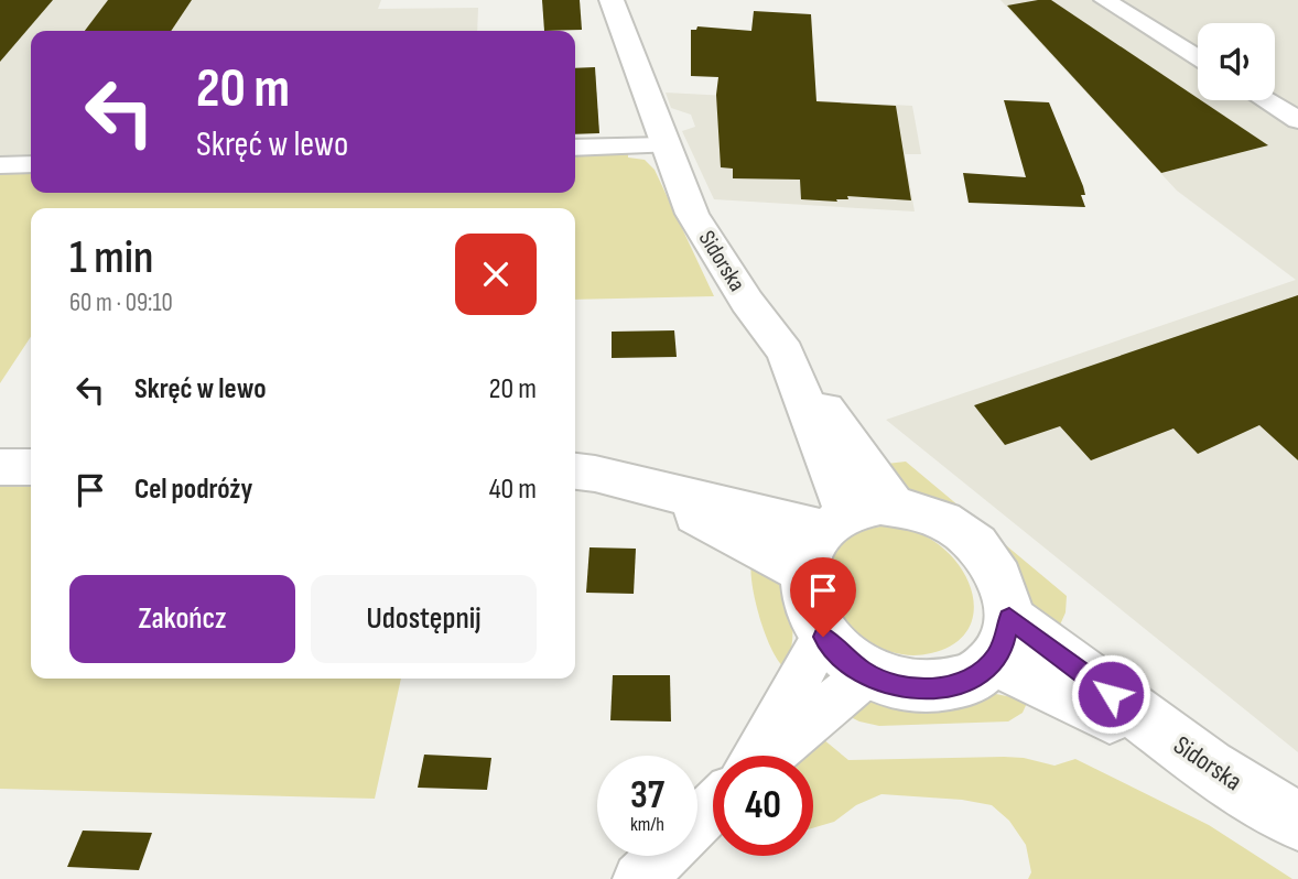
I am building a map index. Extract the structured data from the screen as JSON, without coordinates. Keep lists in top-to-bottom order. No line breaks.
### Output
{"streets":{"street":["Sidorska"]},"page":{"turn":["20 m","Skręć w lewo"],"heading":["1 min","60 m · 09:10"],"list":[{"name":"Skręć w lewo","value":"20 m"},{"name":"Cel podróży","value":"40 m"}],"buttons":["Zakończ","Udostępnij"],"speed":"37 km/h","limit":"40"}}
